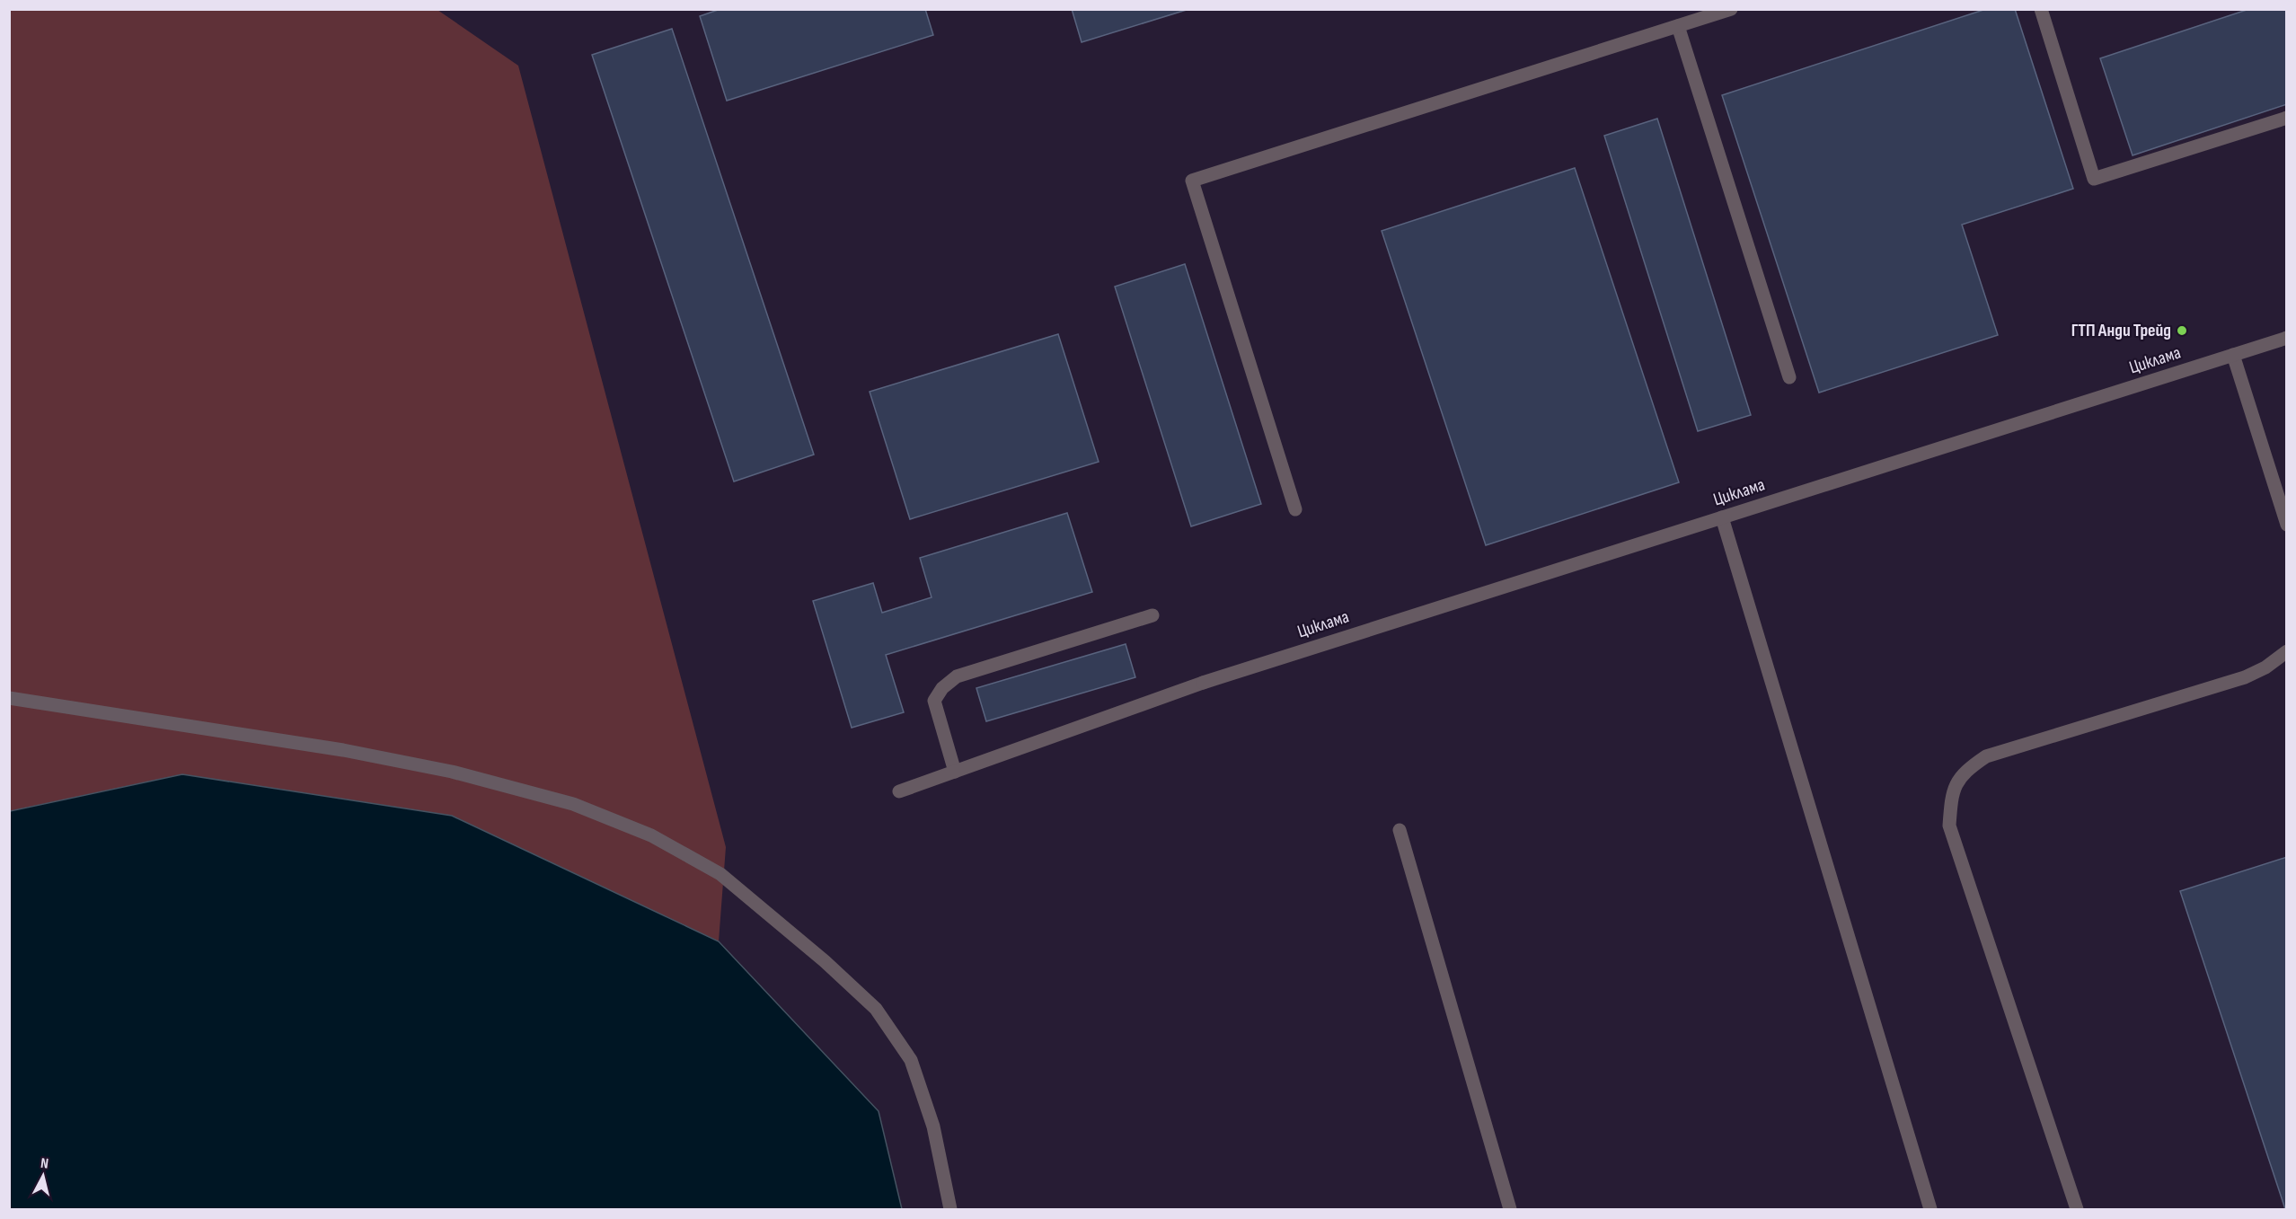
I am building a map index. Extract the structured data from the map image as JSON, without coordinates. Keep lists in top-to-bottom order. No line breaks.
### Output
{"streets":{"street":["Циклама"]},"places":["ГТП Анди Трейд"],"north":"top"}
